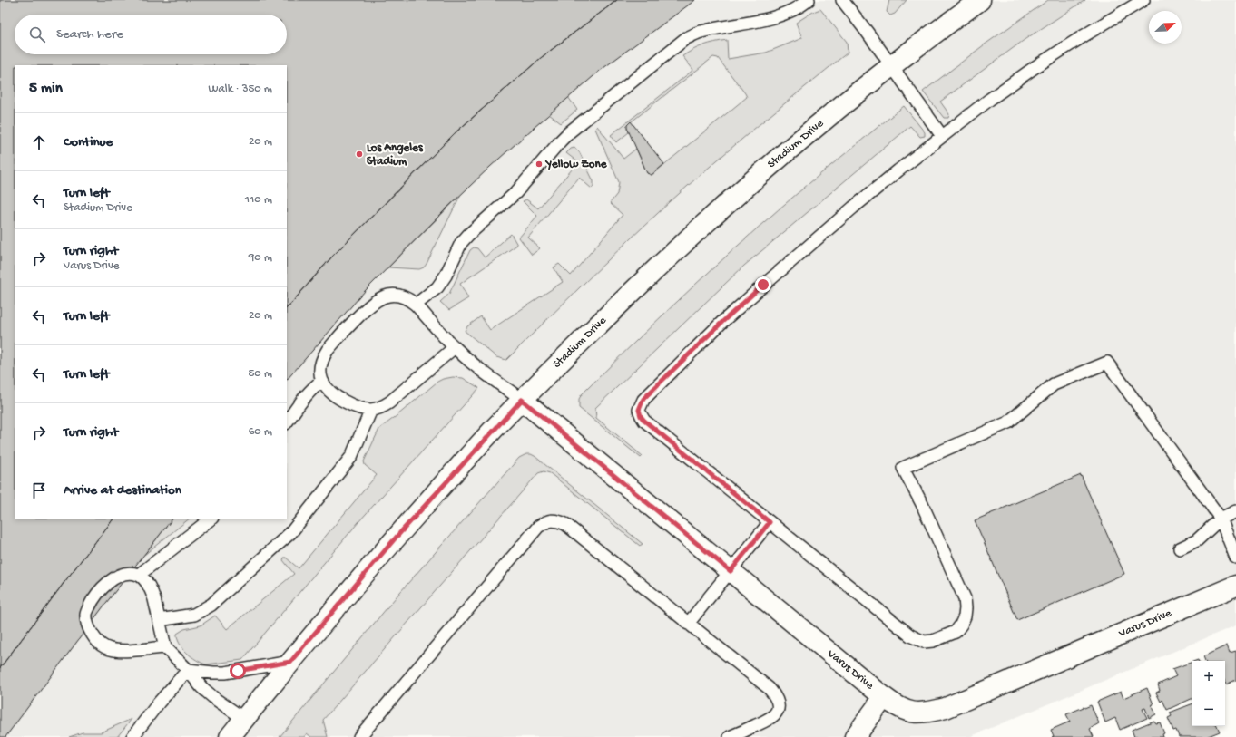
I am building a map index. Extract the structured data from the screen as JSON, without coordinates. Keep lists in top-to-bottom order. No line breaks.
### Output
{"streets":{"street":["Stadium Drive","Varus Drive"]},"crossings":[["Stadium Drive","Varus Drive"]],"places":["Los Angeles Stadium","Yellow Zone"],"north":"top right","page":{"search":"Search here","heading":["5 min","Walk · 350 m"],"list":[["Continue","20 m"],["Turn left","Stadium Drive","110 m"],["Turn right","Varus Drive","90 m"],["Turn left","20 m"],["Turn left","50 m"],["Turn right","60 m"],"Arrive at destination"],"map_buttons":["+","−"]}}
